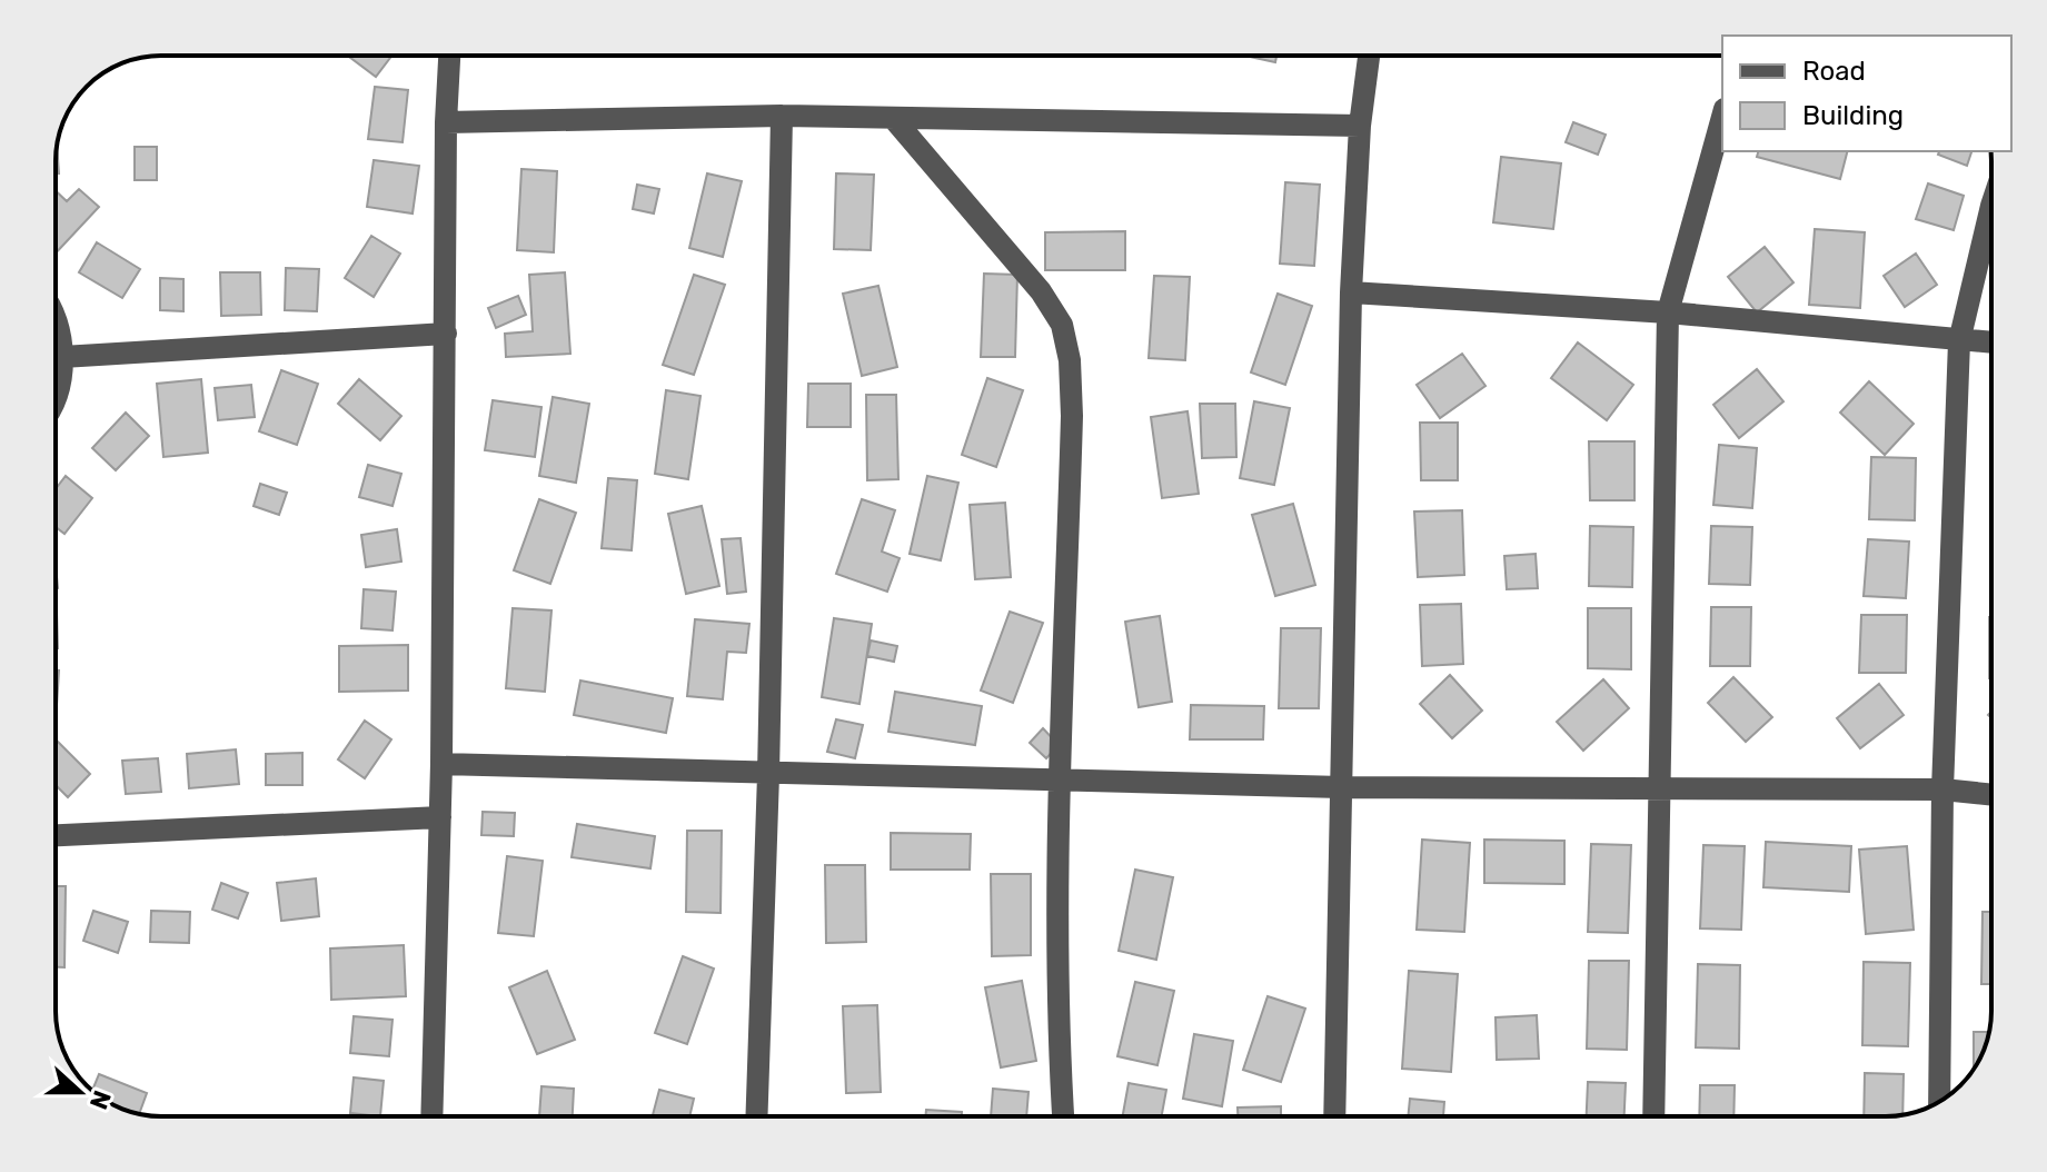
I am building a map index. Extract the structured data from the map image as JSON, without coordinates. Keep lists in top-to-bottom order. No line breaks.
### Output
{"legend":["Road","Building"],"north":"right"}
